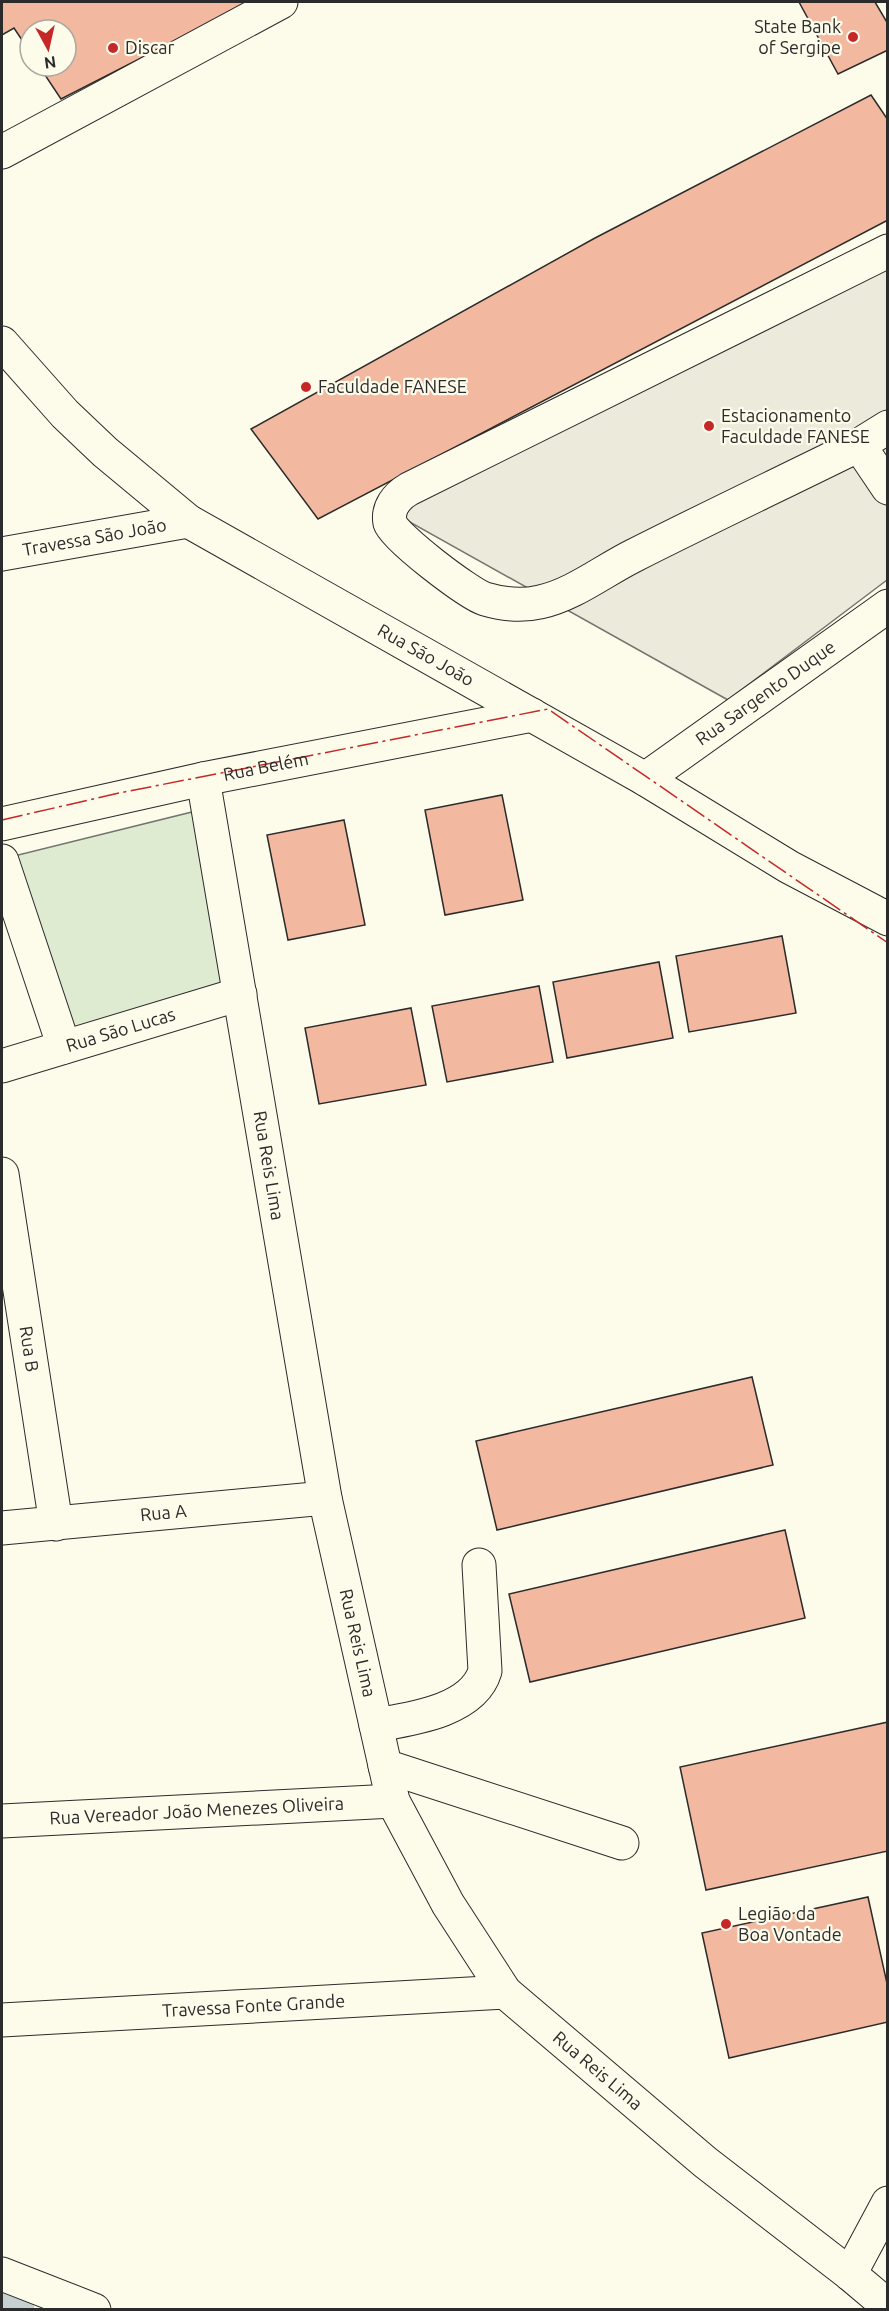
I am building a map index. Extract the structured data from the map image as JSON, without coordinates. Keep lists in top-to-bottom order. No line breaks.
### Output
{"streets":{"street":["Travessa São João","Rua São João","Rua Sargento Duque","Rua Belém","Rua São Lucas","Rua Reis Lima","Rua B","Rua A","Rua Vereador João Menezes Oliveira","Travessa Fonte Grande"]},"crossings":[["Travessa São João","Rua São João"],["Rua São João","Rua Sargento Duque"],["Rua São João","Rua Belém"],["Rua Belém","Rua Reis Lima"],["Rua São Lucas","Rua Reis Lima"],["Rua Reis Lima","Rua A"],["Rua Reis Lima","Rua Vereador João Menezes Oliveira"],["Rua Reis Lima","Travessa Fonte Grande"],["Rua B","Rua A"]],"places":["State Bank of Sergipe","Discar","Faculdade FANESE","Estacionamento Faculdade FANESE","Legião da Boa Vontade"],"north":"bottom"}
